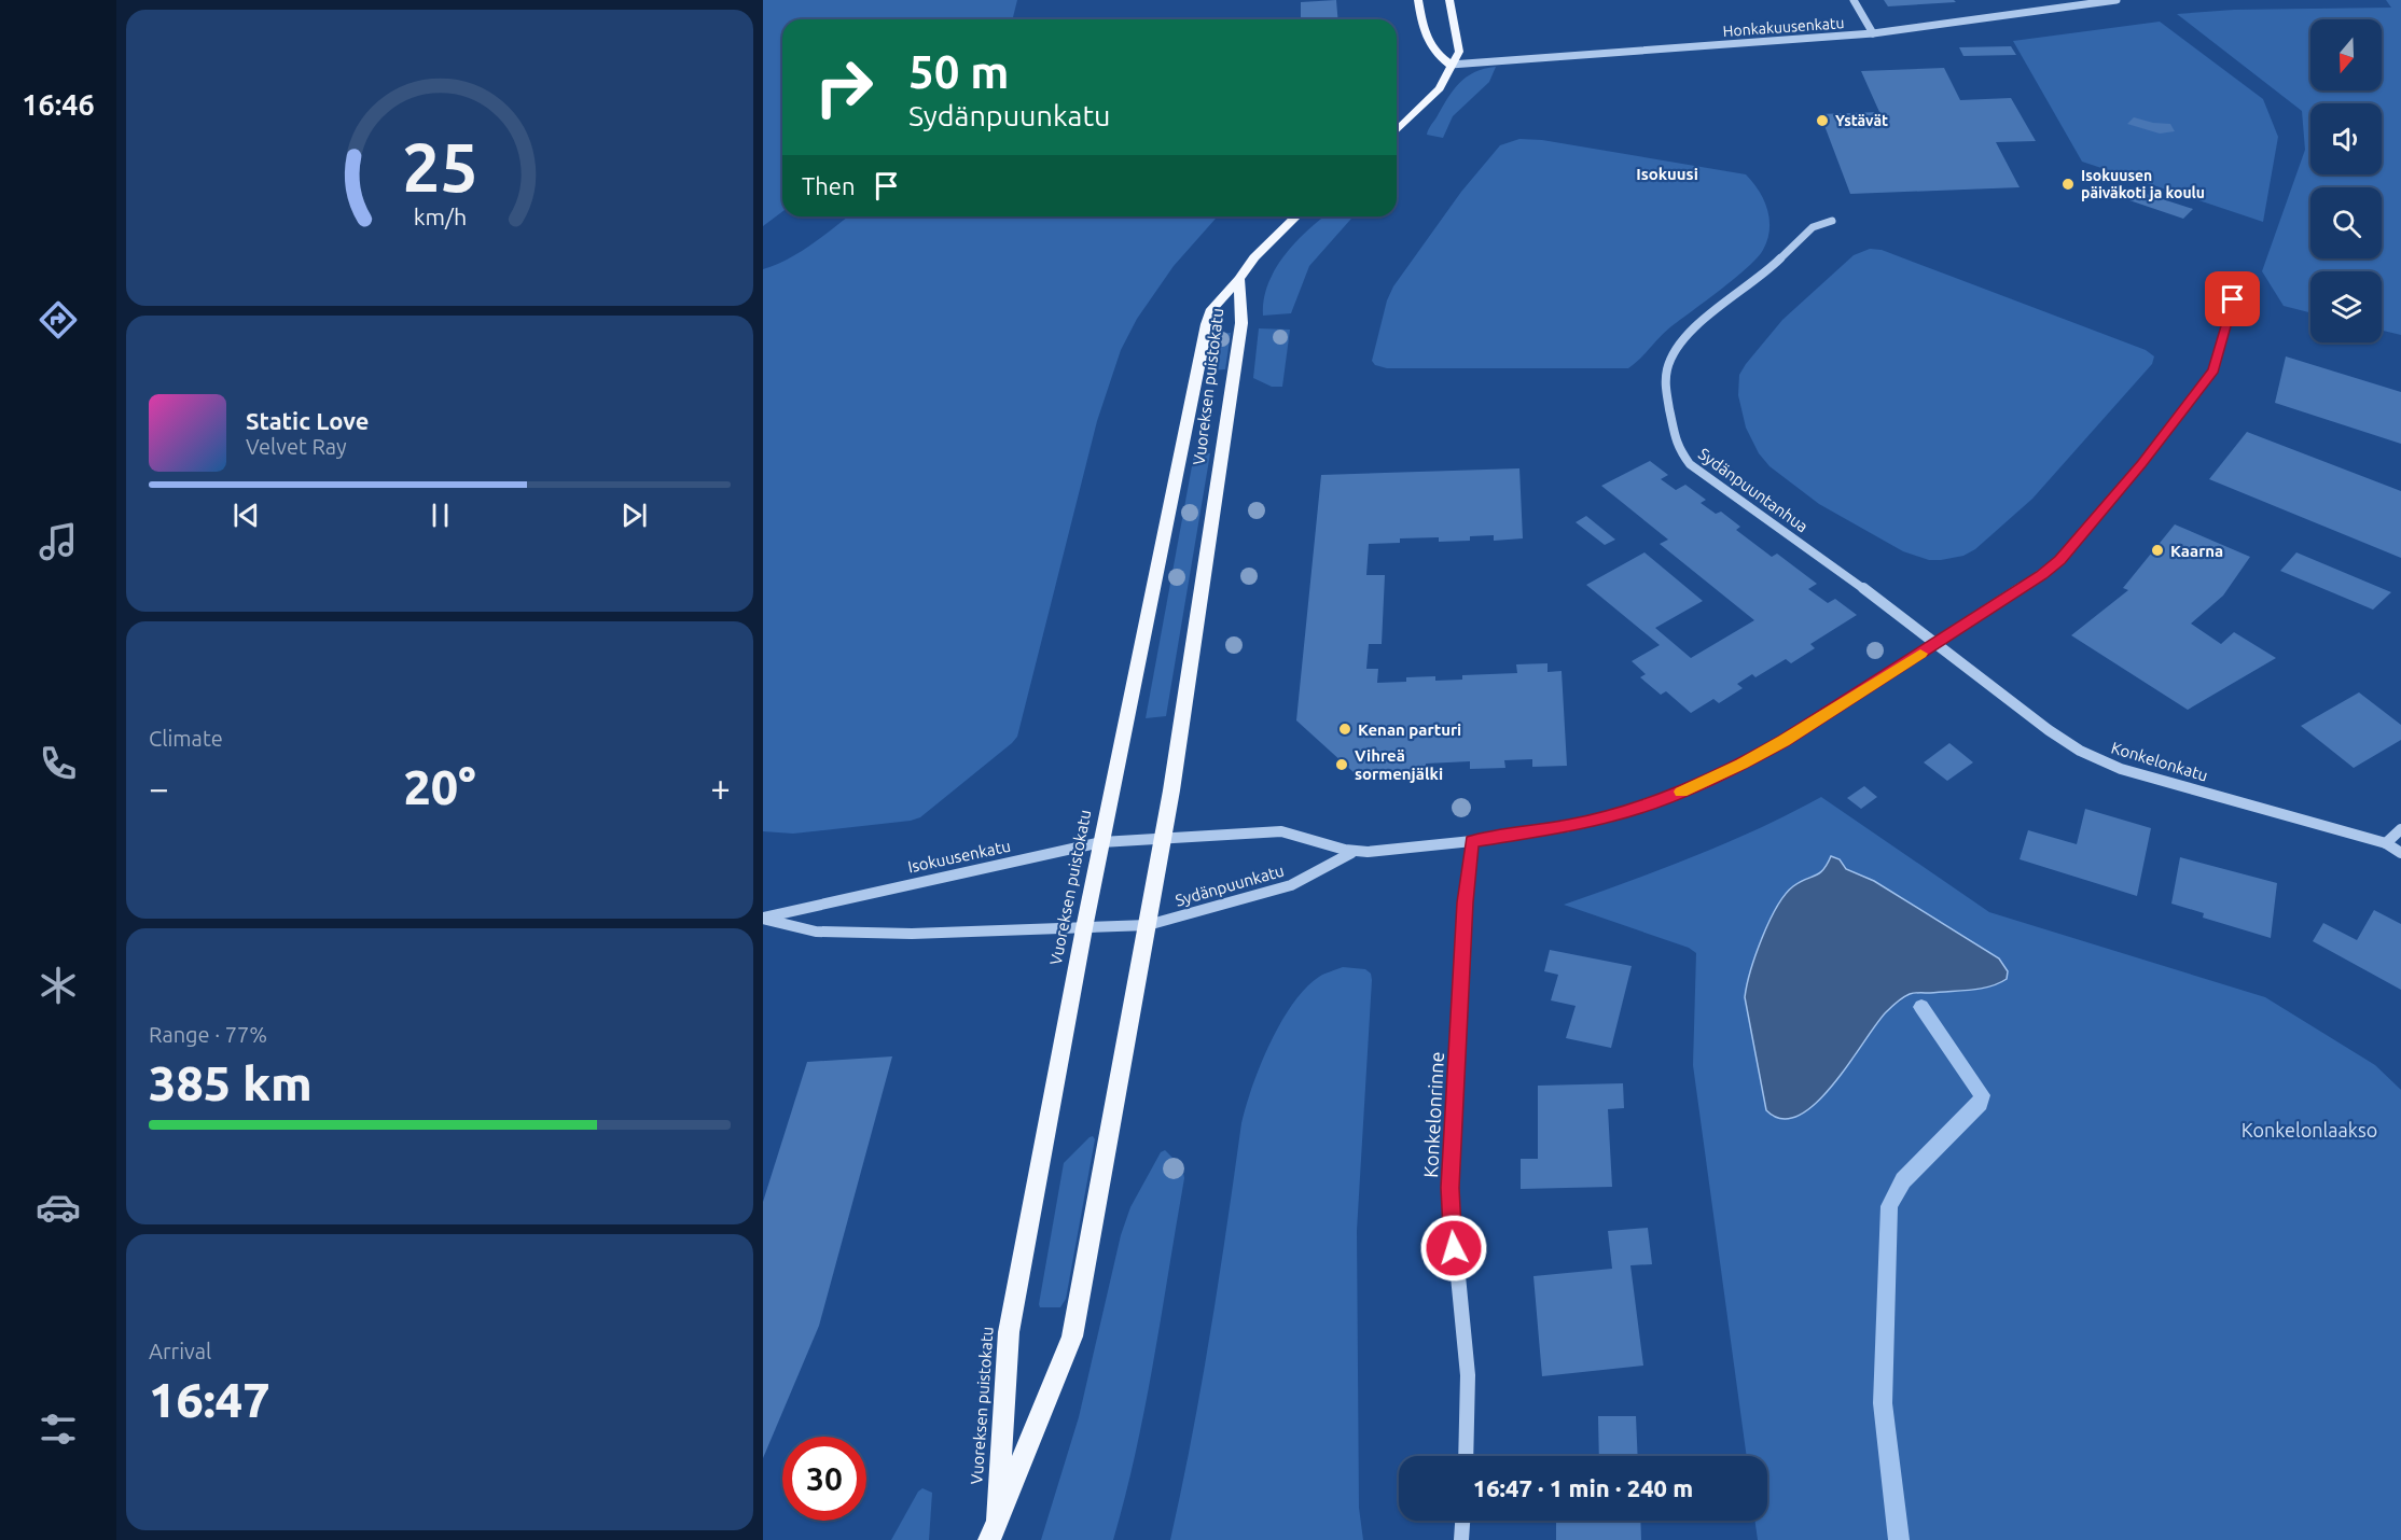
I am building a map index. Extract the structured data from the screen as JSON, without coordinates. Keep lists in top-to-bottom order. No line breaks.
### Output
{"streets":{"main road":["Vuoreksen puistokatu"],"street":["Honkakuusenkatu","Sydänpuuntanhua","Konkelonkatu","Isokuusenkatu","Sydänpuunkatu","Konkelonrinne"]},"crossings":[["Vuoreksen puistokatu","Isokuusenkatu"],["Vuoreksen puistokatu","Sydänpuunkatu"],["Sydänpuuntanhua","Konkelonkatu"],["Sydänpuuntanhua","Sydänpuunkatu"],["Konkelonkatu","Sydänpuunkatu"],["Isokuusenkatu","Sydänpuunkatu"],["Sydänpuunkatu","Konkelonrinne"]],"districts":["Isokuusi"],"parks":["Konkelonlaakso"],"places":["Ystävät","Isokuusen päiväkoti ja koulu","Kaarna","Kenan parturi","Vihreä sormenjälki"],"north":"bottom","page":{"tabs":"16:46","turn":["50 m","Sydänpuunkatu"],"then":"Then","song":["Static Love","Velvet Ray"],"tile":["Climate",["Range · 77%","385 km"],["Arrival","16:47"]],"heat":["−","20°","+"],"limit":"30","trip":"16:47 · 1 min · 240 m","gauge":["25","km/h"]}}
